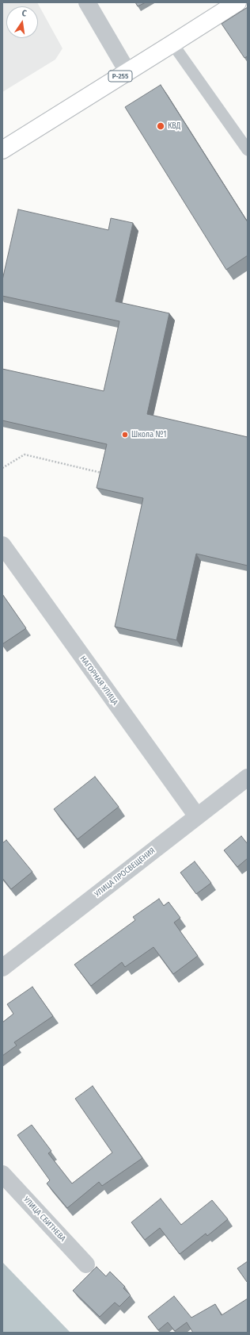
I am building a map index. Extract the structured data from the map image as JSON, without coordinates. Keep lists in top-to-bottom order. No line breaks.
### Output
{"streets":{"highway":["Р-255"],"street":["НАГОРНАЯ УЛИЦА","УЛИЦА ПРОСВЕЩЕНИЯ","УЛИЦА СБИТНЕВА"]},"crossings":[["НАГОРНАЯ УЛИЦА","УЛИЦА ПРОСВЕЩЕНИЯ"]],"places":["КВД","Школа №1"],"north":"top"}
